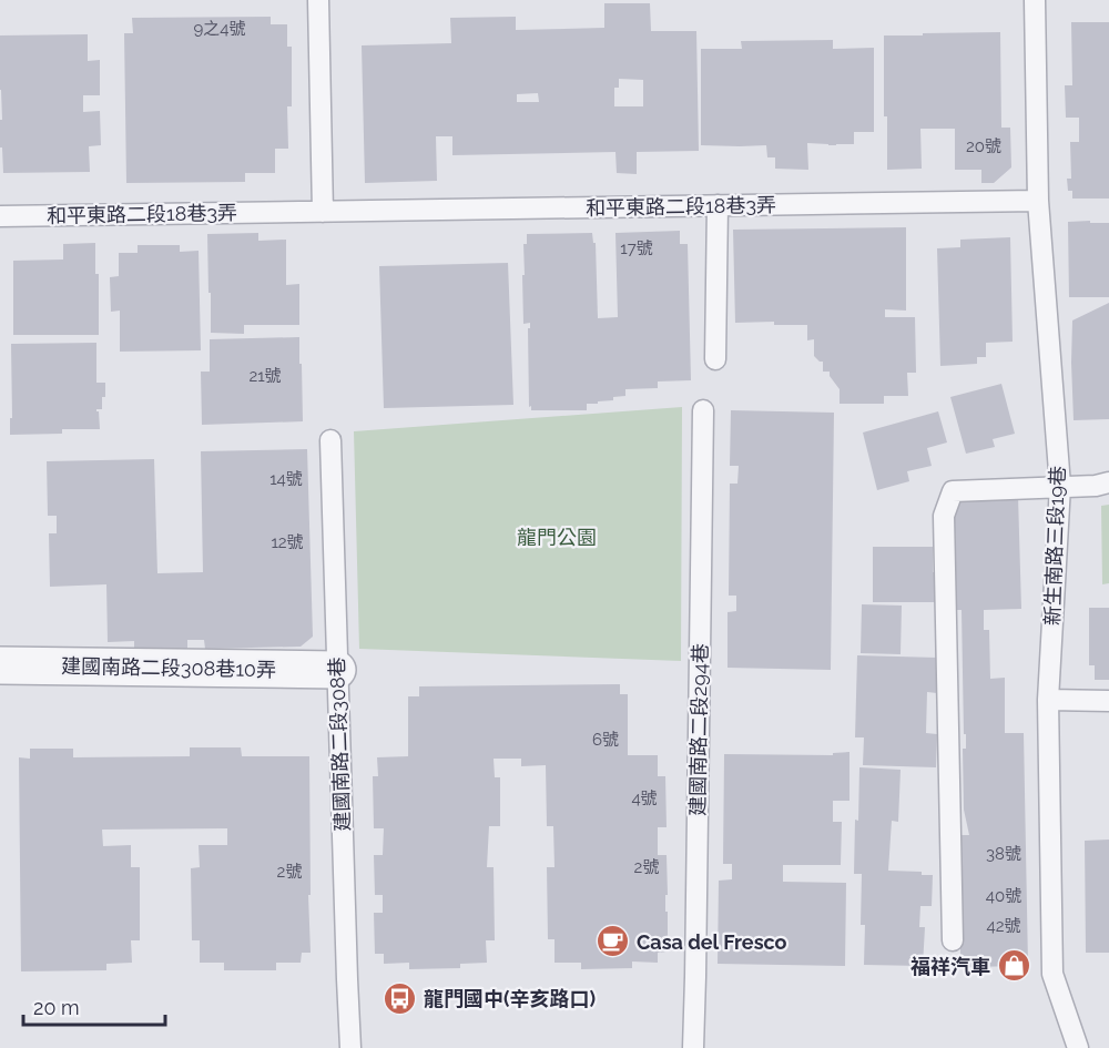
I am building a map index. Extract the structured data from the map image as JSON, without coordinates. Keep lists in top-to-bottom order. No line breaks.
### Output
{"streets":{"street":["建國南路二段308巷10弄"],"lane":["和平東路二段18巷3弄","新生南路三段19巷","建國南路二段294巷","建國南路二段308巷"]},"crossings":[["和平東路二段18巷3弄","新生南路三段19巷"],["建國南路二段308巷10弄","建國南路二段308巷"]],"parks":["龍門公園"],"places":{"cafe":["Casa del Fresco"],"shop":["福祥汽車"],"bus stop":["龍門國中(辛亥路口)"]},"house_numbers":["9之4號","20號","17號","21號","14號","12號","6號","4號","38號","2號","2號","40號","42號"],"scale_bar":"20 m"}
